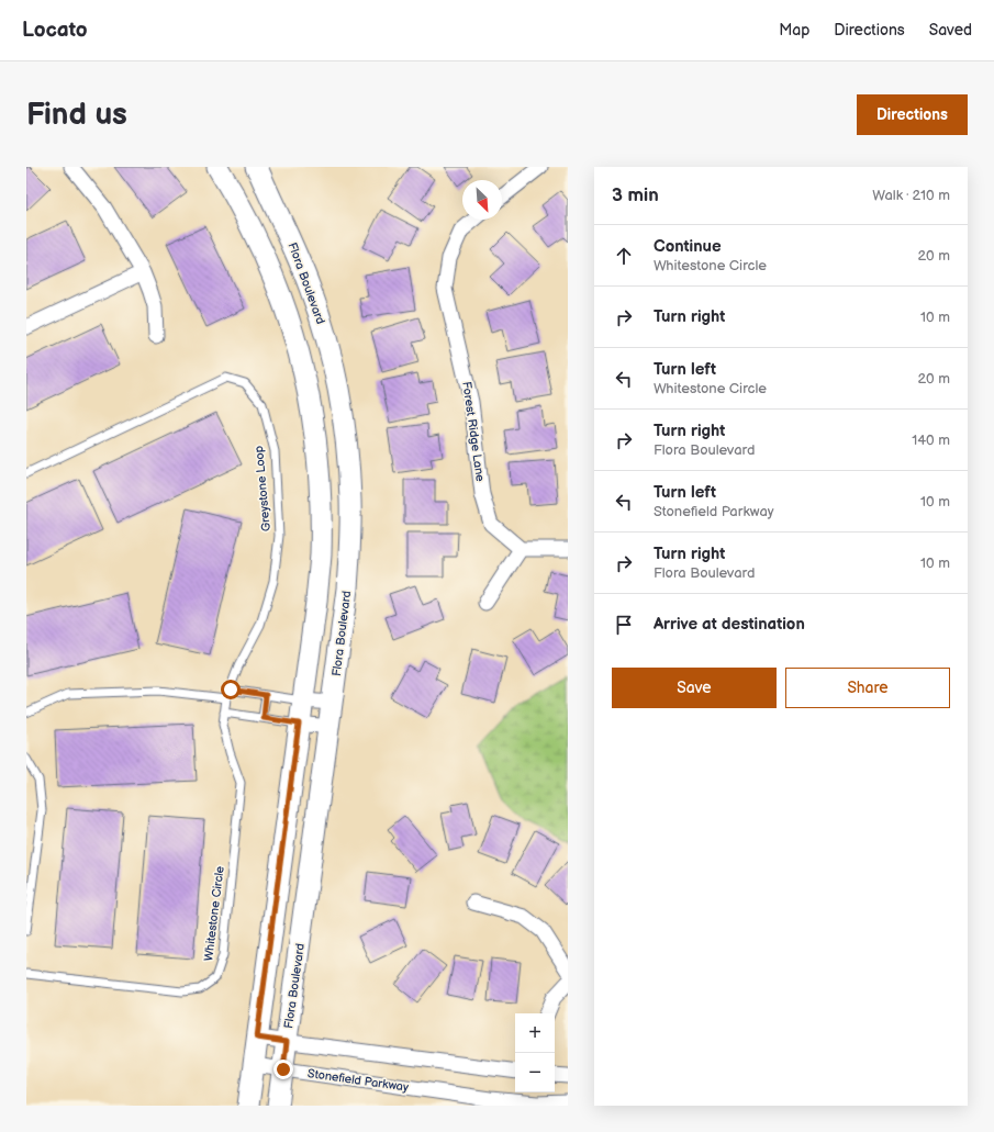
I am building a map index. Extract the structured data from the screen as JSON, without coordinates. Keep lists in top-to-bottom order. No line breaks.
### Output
{"streets":{"street":["Flora Boulevard","Forest Ridge Lane","Stonefield Parkway"],"lane":["Greystone Loop","Whitestone Circle"]},"crossings":[["Flora Boulevard","Stonefield Parkway"],["Greystone Loop","Whitestone Circle"]],"north":"bottom right","page":{"header":"Locato","nav":["Map","Directions","Saved"],"buttons":["Directions",["Save","Share"]],"title":"Find us","heading":["3 min","Walk · 210 m"],"list":[["Continue","Whitestone Circle","20 m"],["Turn right","10 m"],["Turn left","Whitestone Circle","20 m"],["Turn right","Flora Boulevard","140 m"],["Turn left","Stonefield Parkway","10 m"],["Turn right","Flora Boulevard","10 m"],"Arrive at destination"],"map_buttons":["+","−"]}}
